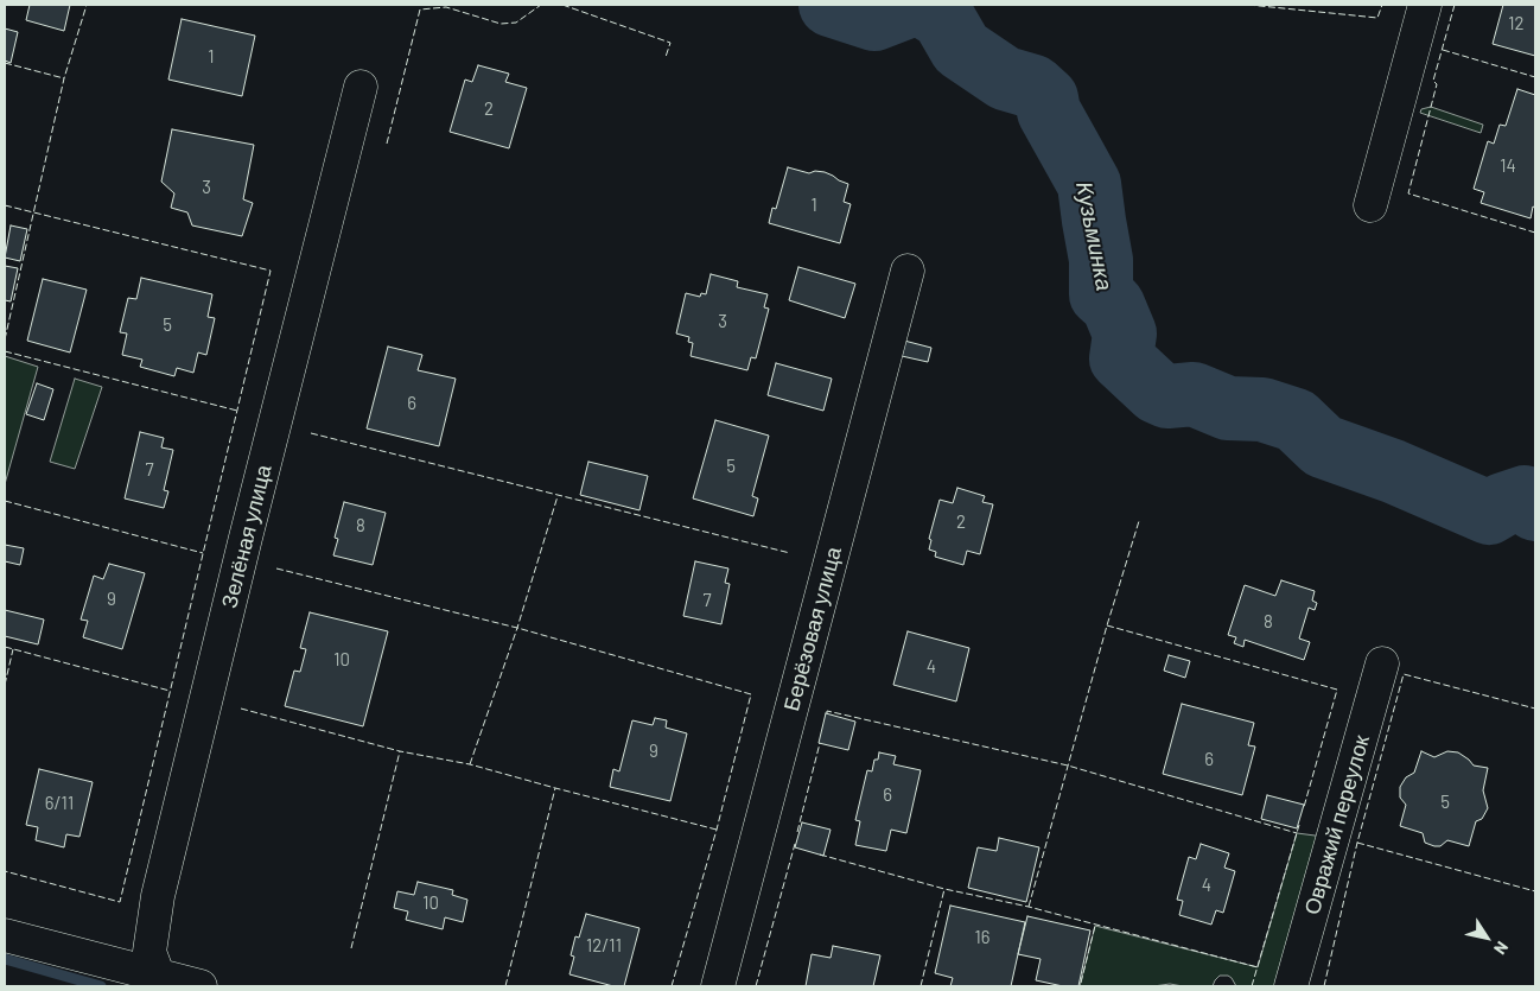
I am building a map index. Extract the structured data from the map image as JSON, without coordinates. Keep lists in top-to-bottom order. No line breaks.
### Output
{"streets":{"street":["Зелёная улица","Берёзовая улица","Овражий переулок"]},"water":["Кузьминка"],"house_numbers":["12","1","2","14","3","1","3","5","6","5","7","2","8","9","7","8","10","4","9","6","6","5","6/11","4","10","16","12/11"],"north":"bottom right"}
